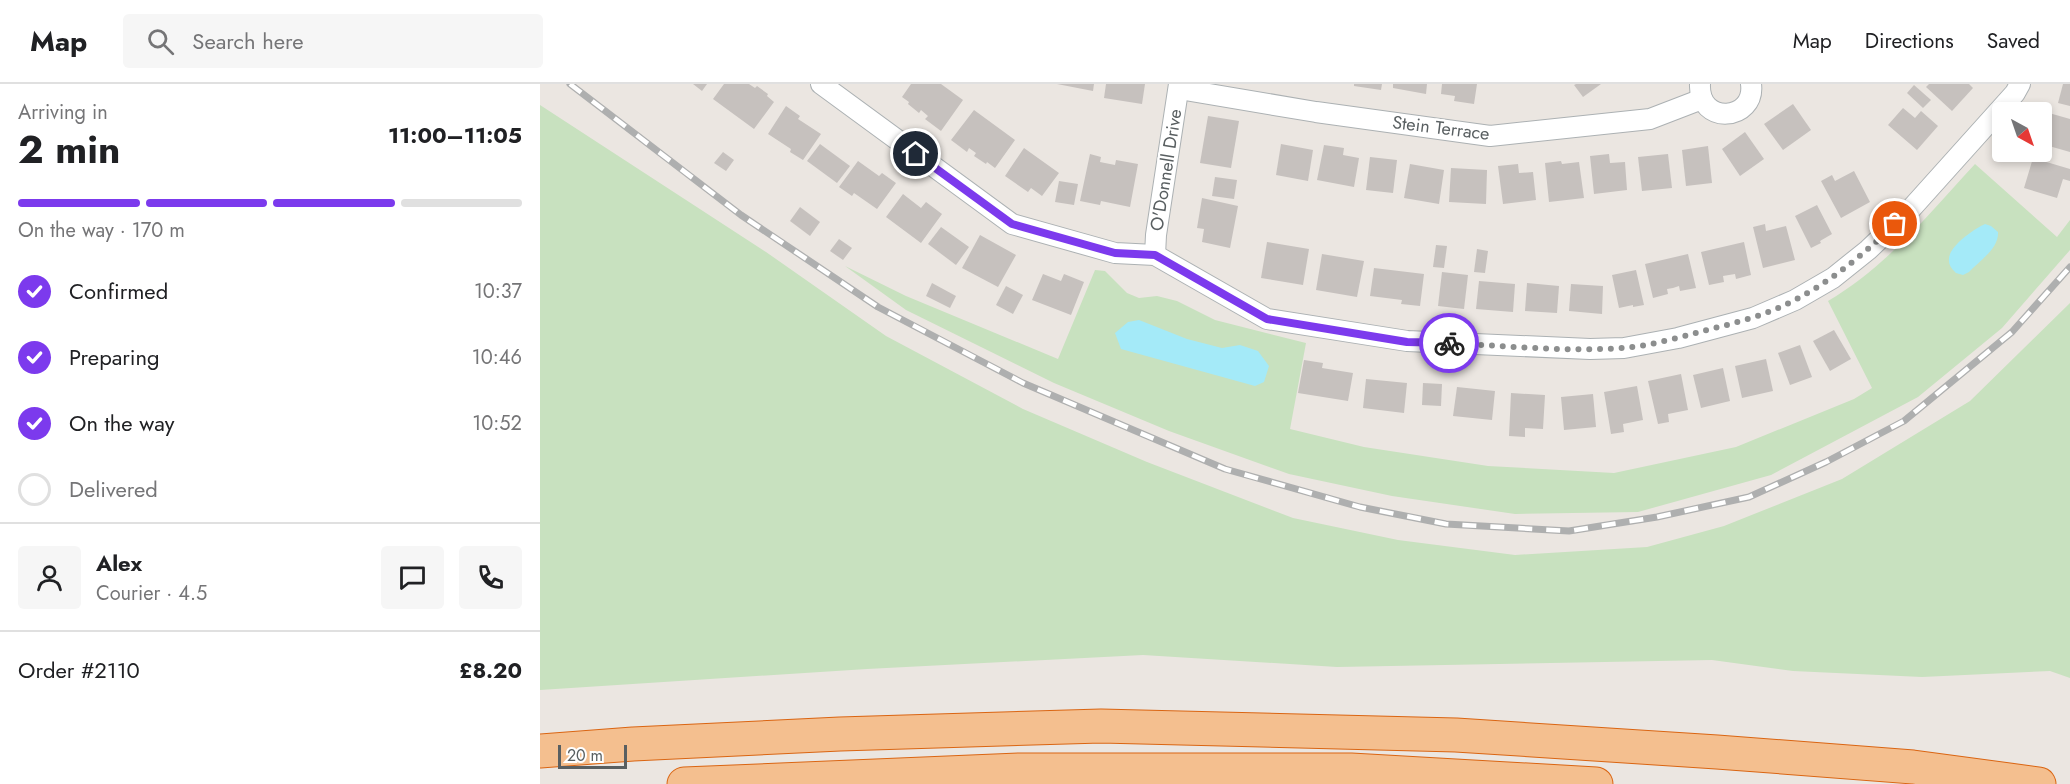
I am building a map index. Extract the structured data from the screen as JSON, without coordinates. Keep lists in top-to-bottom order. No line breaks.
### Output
{"streets":{"street":["Stein Terrace","O'Donnell Drive"]},"crossings":[["Stein Terrace","O'Donnell Drive"]],"scale_bar":"20 m","north":"bottom right","page":{"header":"Map","search":"Search here","nav":["Map","Directions","Saved"],"heading":["2 min","Arriving in","11:00–11:05"],"panel":["Alex","Courier · 4.5","Order #2110","£8.20"],"bar":"On the way · 170 m","list":[["Confirmed","10:37"],["Preparing","10:46"],["On the way","10:52"],"Delivered"],"scale":"20 m"}}
